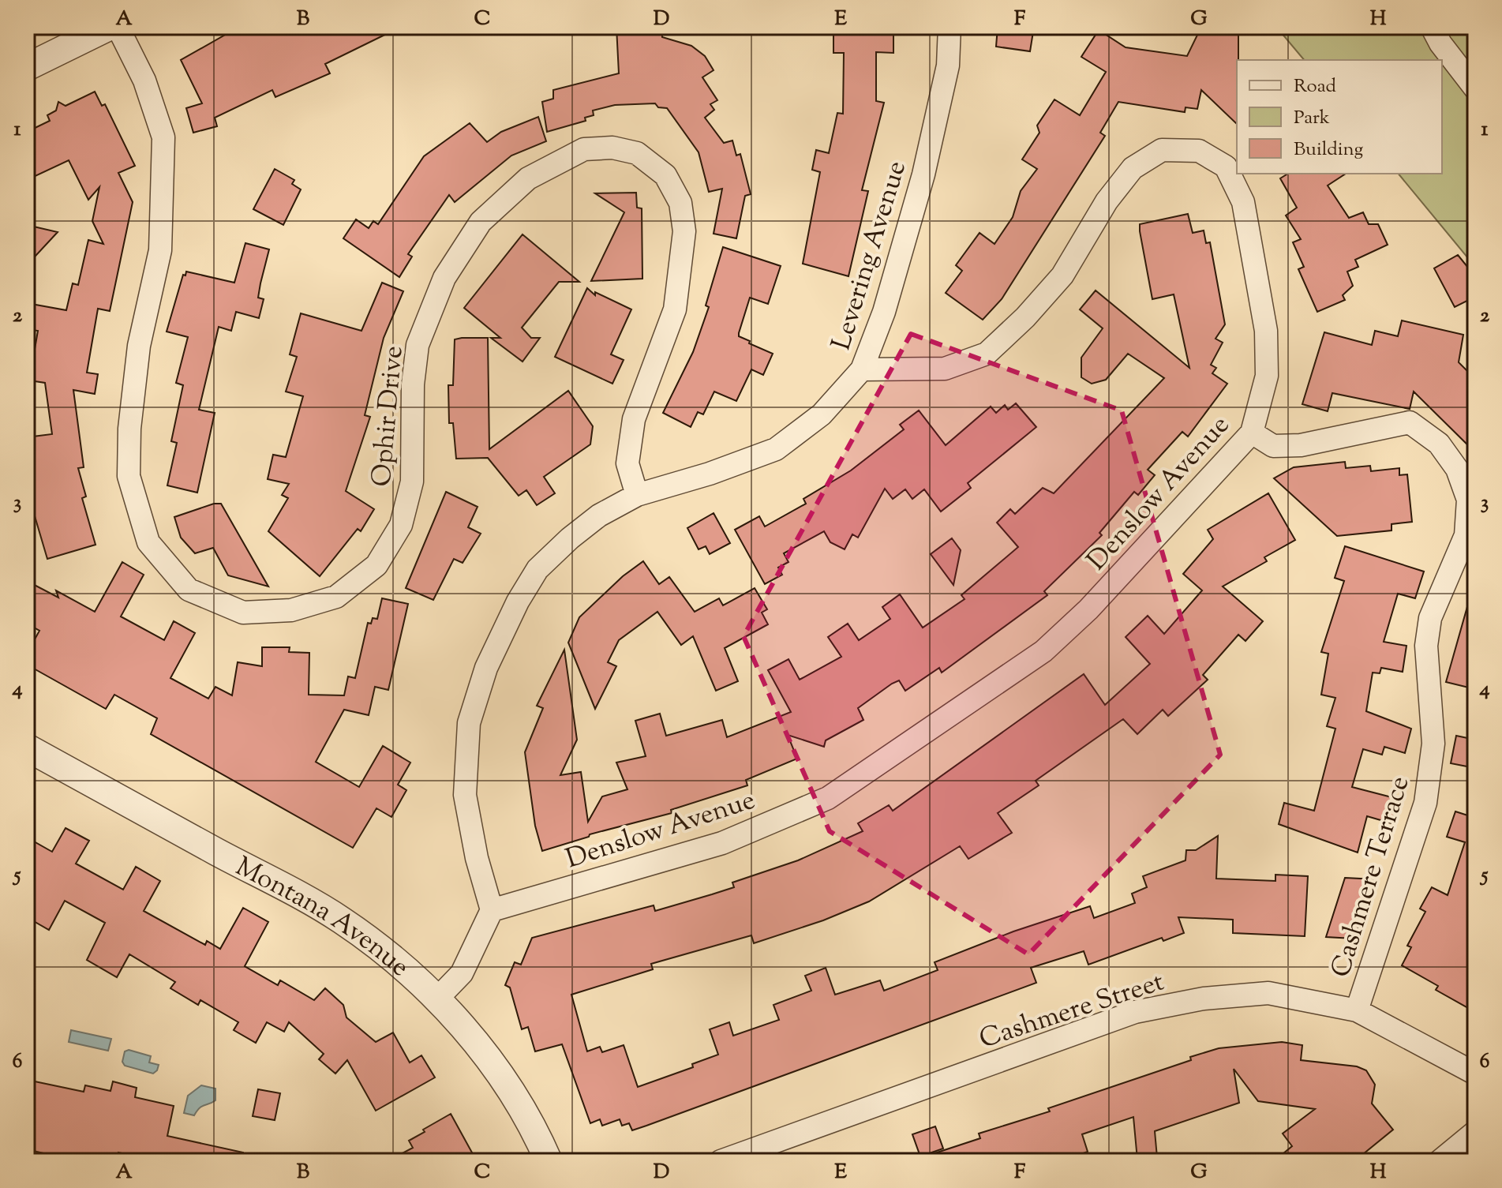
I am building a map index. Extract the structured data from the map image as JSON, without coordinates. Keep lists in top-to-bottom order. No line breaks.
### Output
{"streets":{"street":["Levering Avenue","Ophir Drive","Denslow Avenue","Cashmere Terrace","Montana Avenue","Cashmere Street"]},"crossings":[["Levering Avenue","Ophir Drive"],["Levering Avenue","Denslow Avenue"],["Denslow Avenue","Cashmere Terrace"],["Cashmere Terrace","Cashmere Street"]],"legend":["Road","Park","Building"],"grid":{"columns":["A","B","C","D","E","F","G","H"],"rows":["1","2","3","4","5","6"]}}
